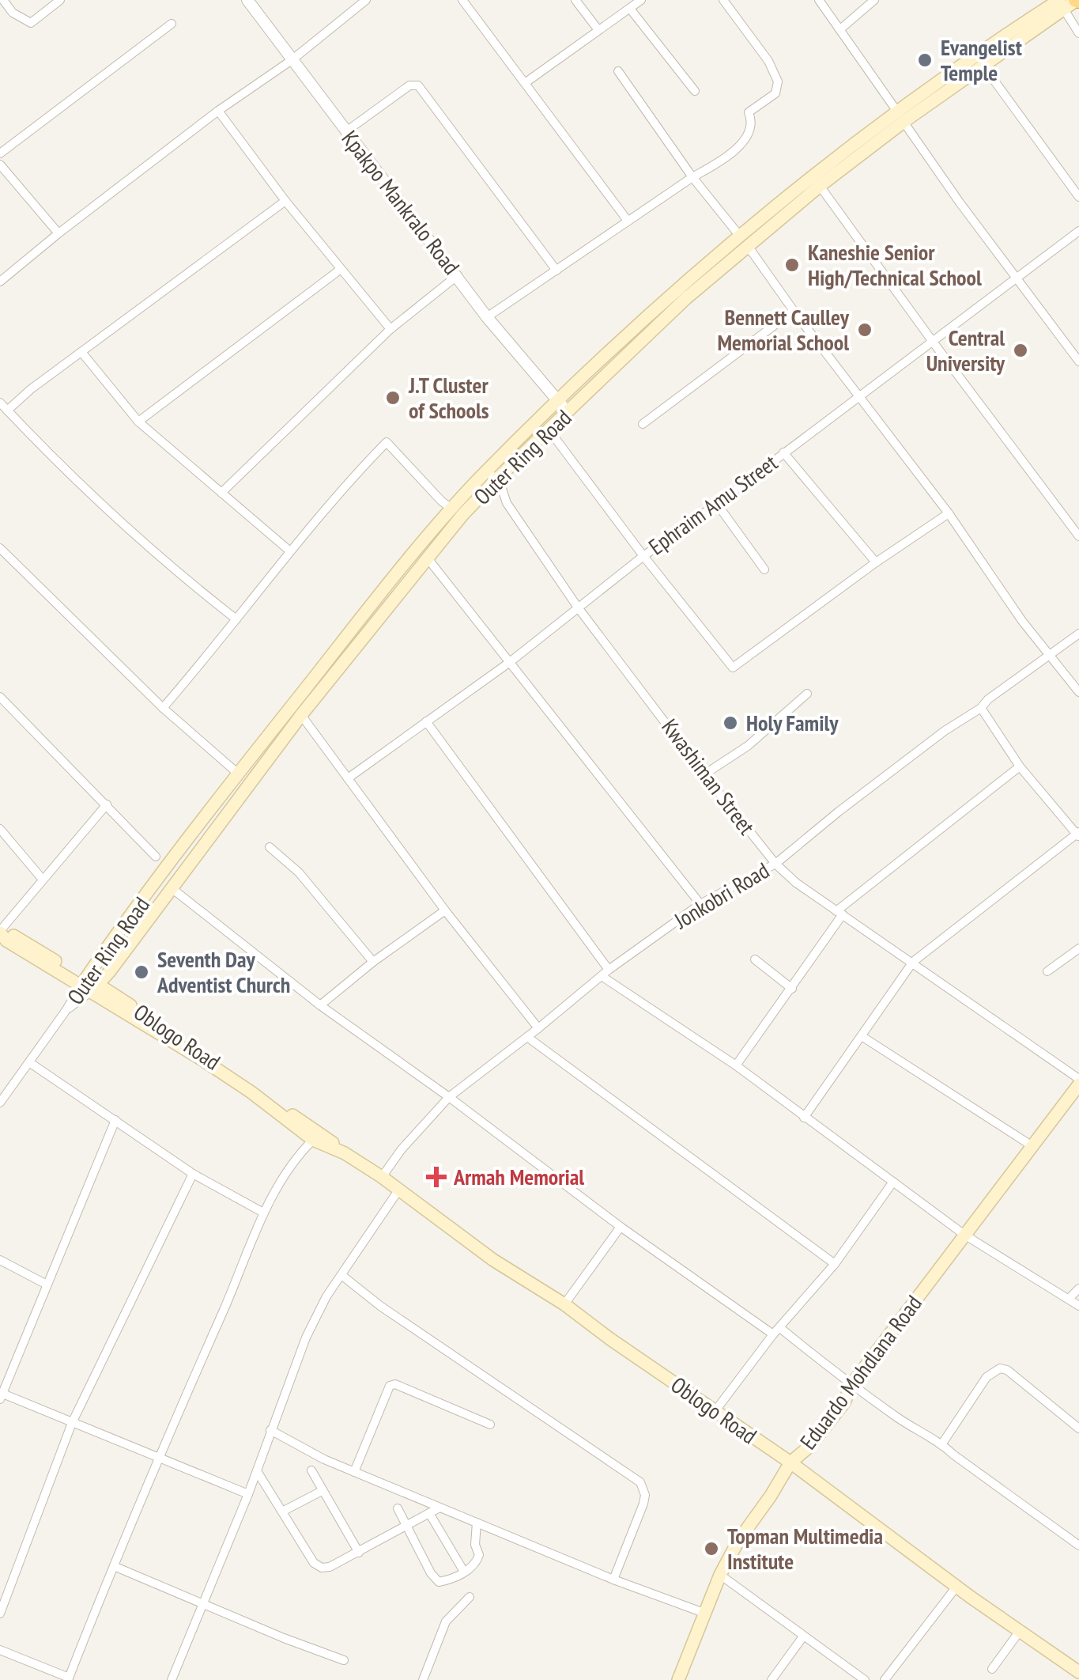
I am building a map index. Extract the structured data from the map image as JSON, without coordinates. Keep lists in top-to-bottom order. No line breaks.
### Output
{"streets":{"main road":["Outer Ring Road","Oblogo Road","Eduardo Mohdlana Road"],"street":["Kpakpo Mankralo Road","Ephraim Amu Street","Kwashiman Street","Jonkobri Road"]},"crossings":[["Kpakpo Mankralo Road","Outer Ring Road"],["Outer Ring Road","Kwashiman Street"],["Outer Ring Road","Oblogo Road"],["Ephraim Amu Street","Kwashiman Street"],["Kwashiman Street","Jonkobri Road"],["Kwashiman Street","Eduardo Mohdlana Road"],["Jonkobri Road","Oblogo Road"],["Oblogo Road","Eduardo Mohdlana Road"]],"places":{"other":["Evangelist Temple","Kaneshie Senior High/Technical School","Bennett Caulley Memorial School","Central University","J.T Cluster of Schools","Holy Family","Seventh Day Adventist Church","Topman Multimedia Institute"],"health":["Armah Memorial"]}}
